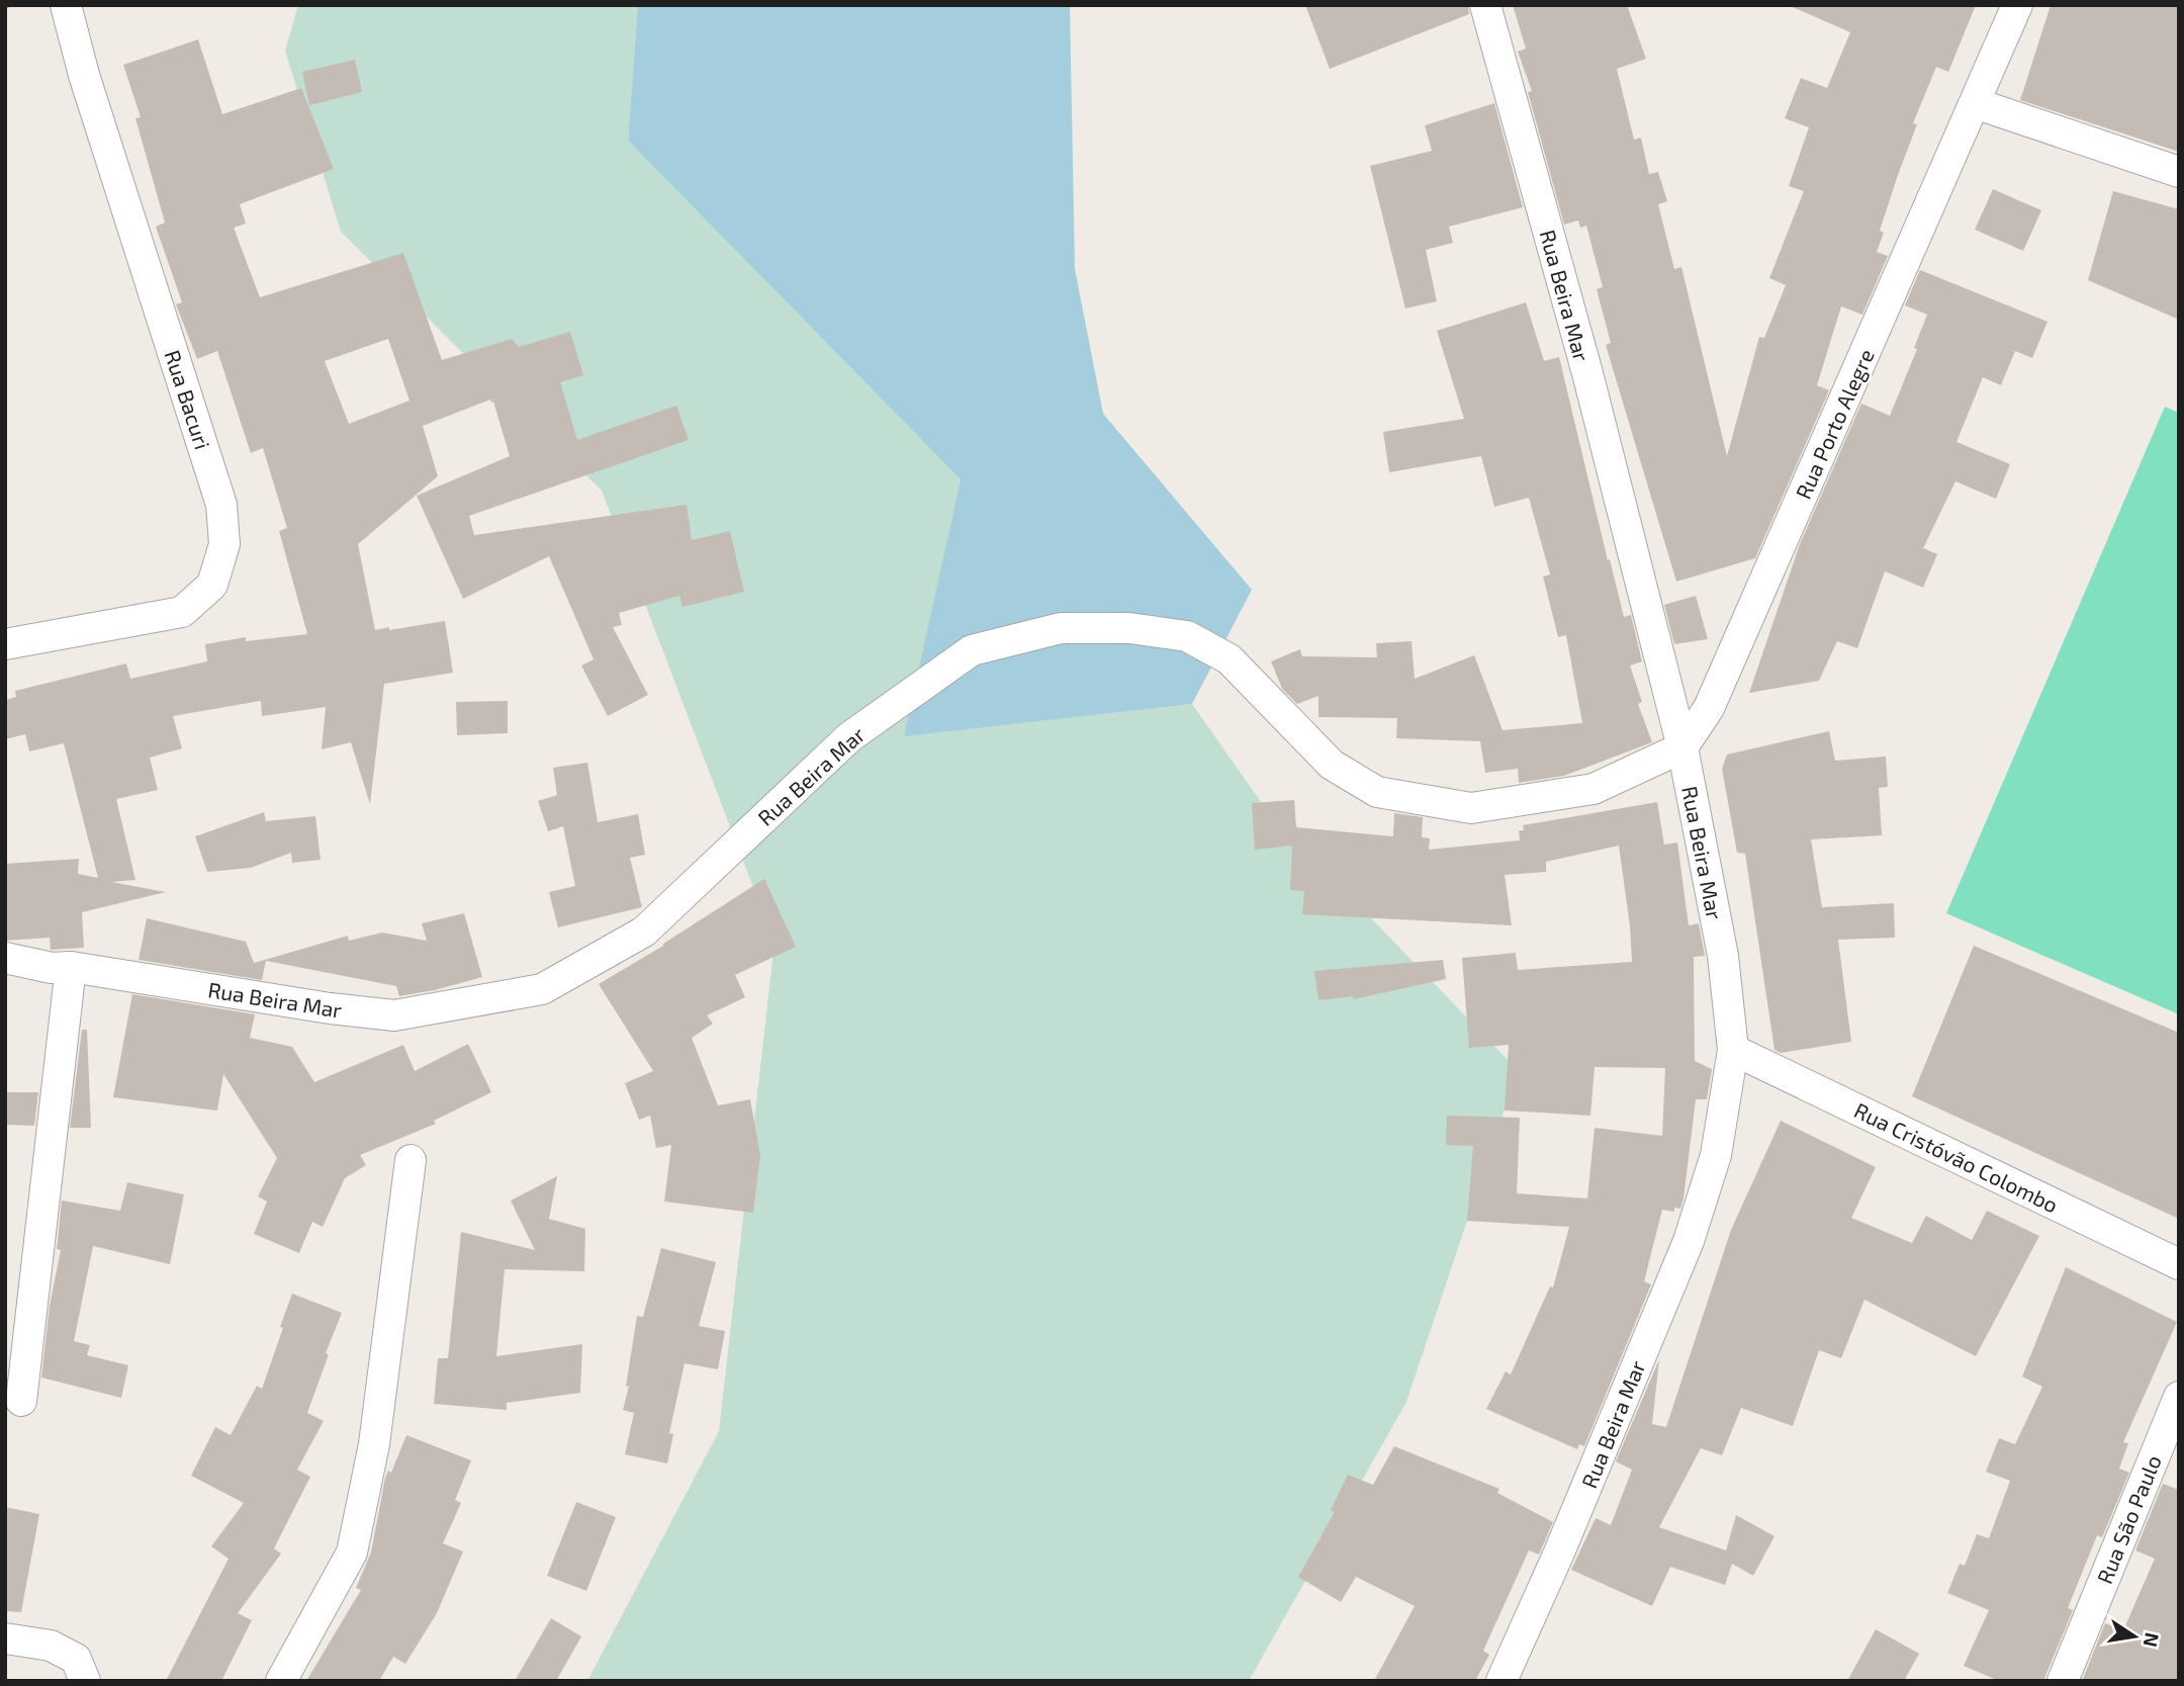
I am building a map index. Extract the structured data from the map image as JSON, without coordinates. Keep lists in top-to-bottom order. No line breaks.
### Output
{"streets":{"street":["Rua Beira Mar","Rua Bacuri","Rua Porto Alegre","Rua Cristóvão Colombo","Rua São Paulo"]},"crossings":[["Rua Beira Mar","Rua Porto Alegre"],["Rua Beira Mar","Rua Cristóvão Colombo"]],"north":"right"}
